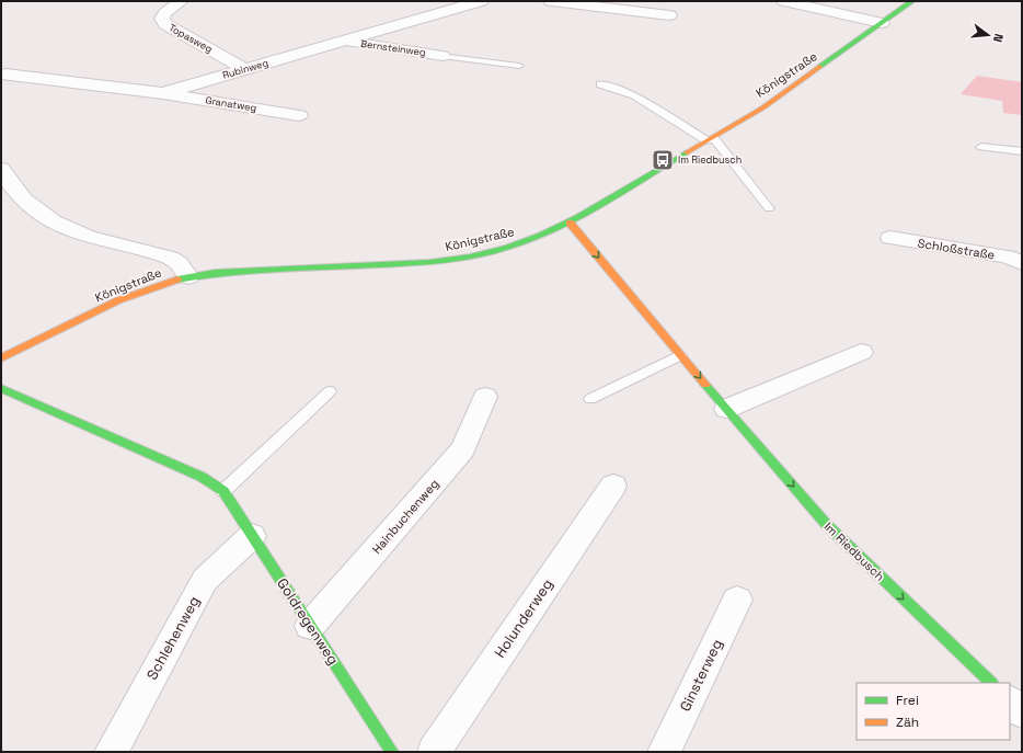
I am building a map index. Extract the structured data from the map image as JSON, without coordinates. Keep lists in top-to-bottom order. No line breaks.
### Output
{"streets":{"street":["Topasweg","Bernsteinweg","Rubinweg","Königstraße","Granatweg","Schloßstraße","Hainbuchenweg","Im Riedbusch","Holunderweg","Goldregenweg","Schlehenweg","Ginsterweg"]},"crossings":[["Topasweg","Rubinweg"],["Bernsteinweg","Rubinweg"],["Rubinweg","Granatweg"],["Königstraße","Im Riedbusch"],["Hainbuchenweg","Goldregenweg"],["Goldregenweg","Schlehenweg"]],"one_way":["Im Riedbusch"],"places":{"bus stop":["Im Riedbusch"]},"legend":["Frei","Zäh"],"north":"right"}
